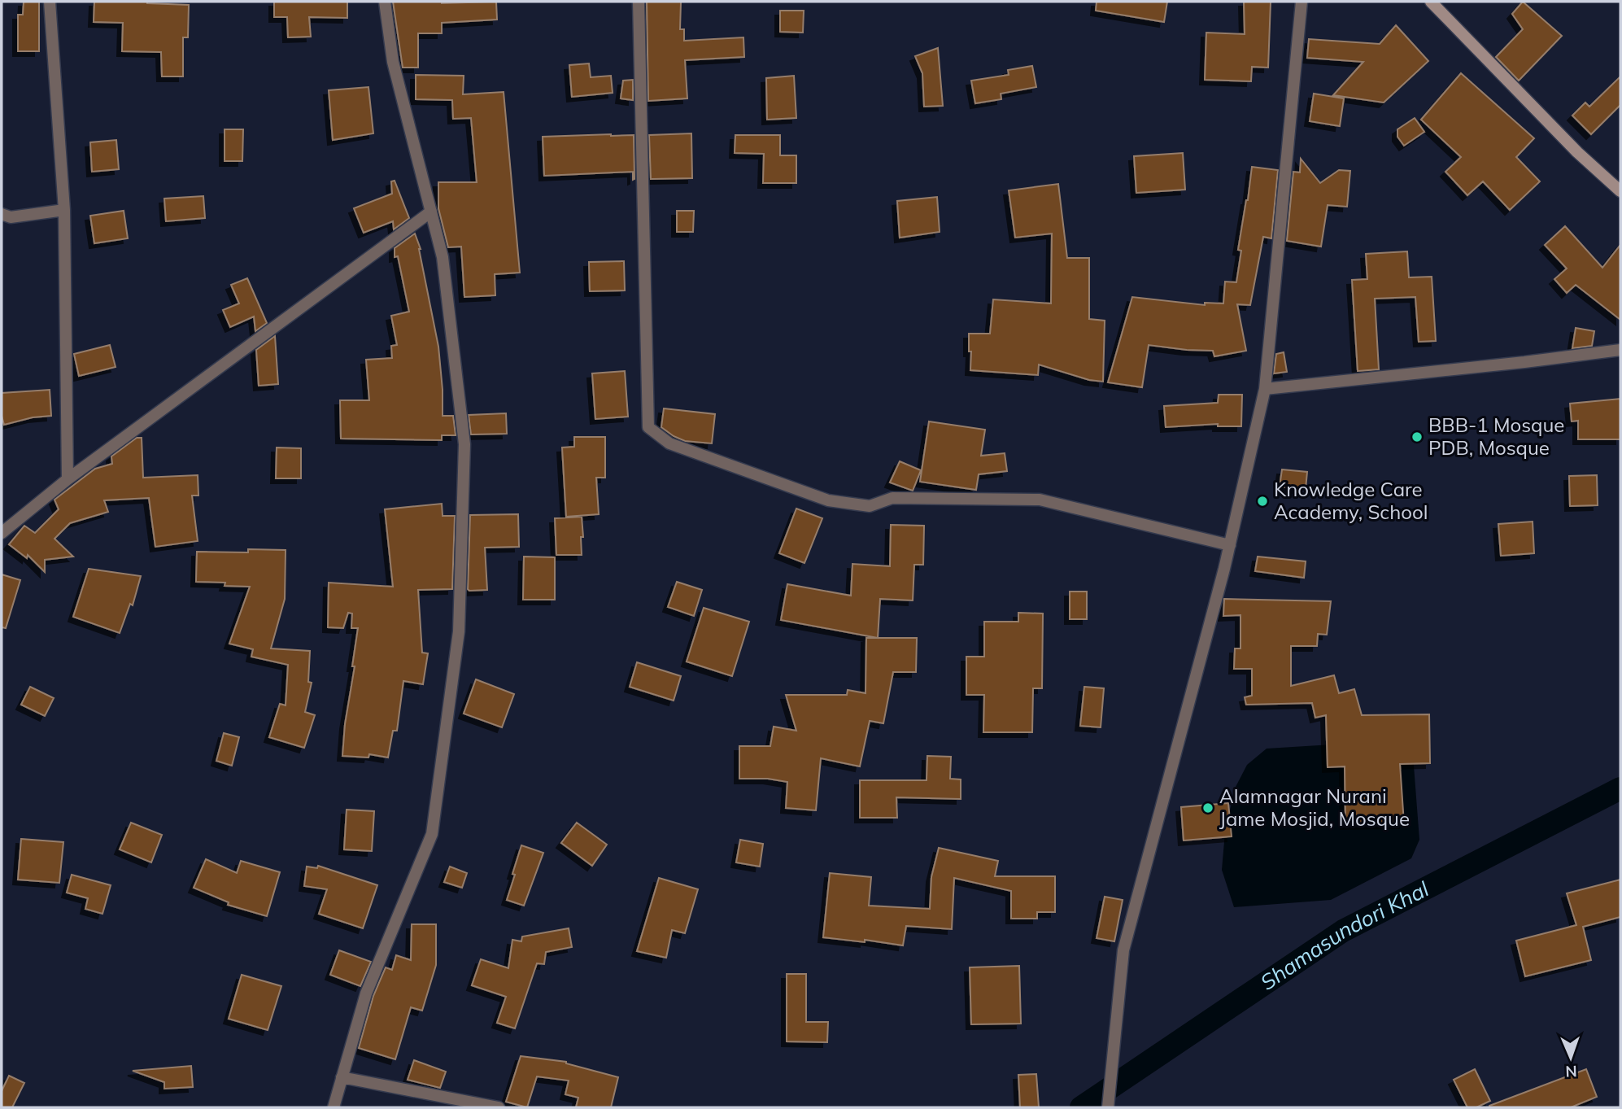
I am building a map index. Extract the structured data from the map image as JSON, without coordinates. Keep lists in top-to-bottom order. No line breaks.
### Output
{"water":["Shamasundori Khal"],"places":["BBB-1 Mosque PDB, Mosque","Knowledge Care Academy, School","Alamnagar Nurani Jame Mosjid, Mosque"],"north":"bottom"}
